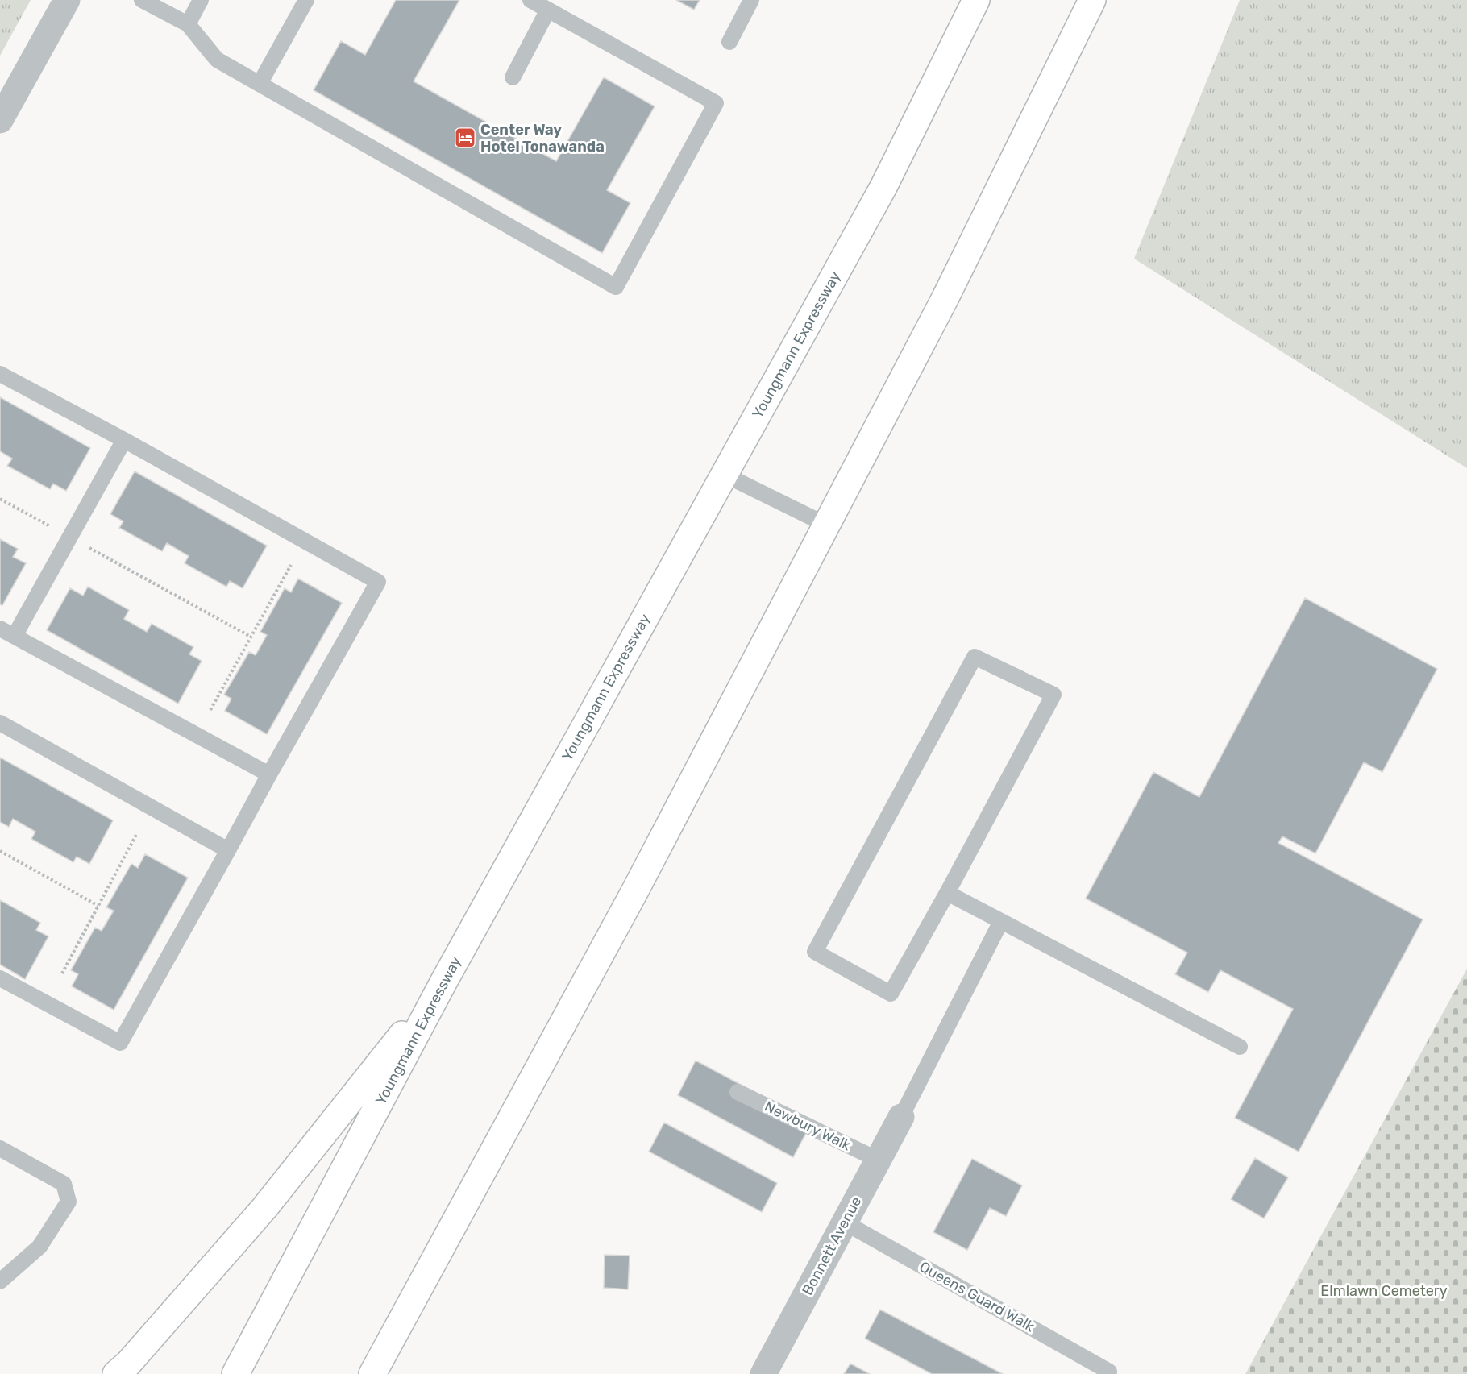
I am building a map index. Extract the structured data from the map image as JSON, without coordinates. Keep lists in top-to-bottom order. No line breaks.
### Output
{"streets":{"highway":["Youngmann Expressway"],"street":["Bonnett Avenue"],"lane":["Newbury Walk","Queens Guard Walk"]},"crossings":[["Newbury Walk","Bonnett Avenue"],["Bonnett Avenue","Queens Guard Walk"]],"parks":["Elmlawn Cemetery"],"places":{"hotel":["Center Way Hotel Tonawanda"]}}
